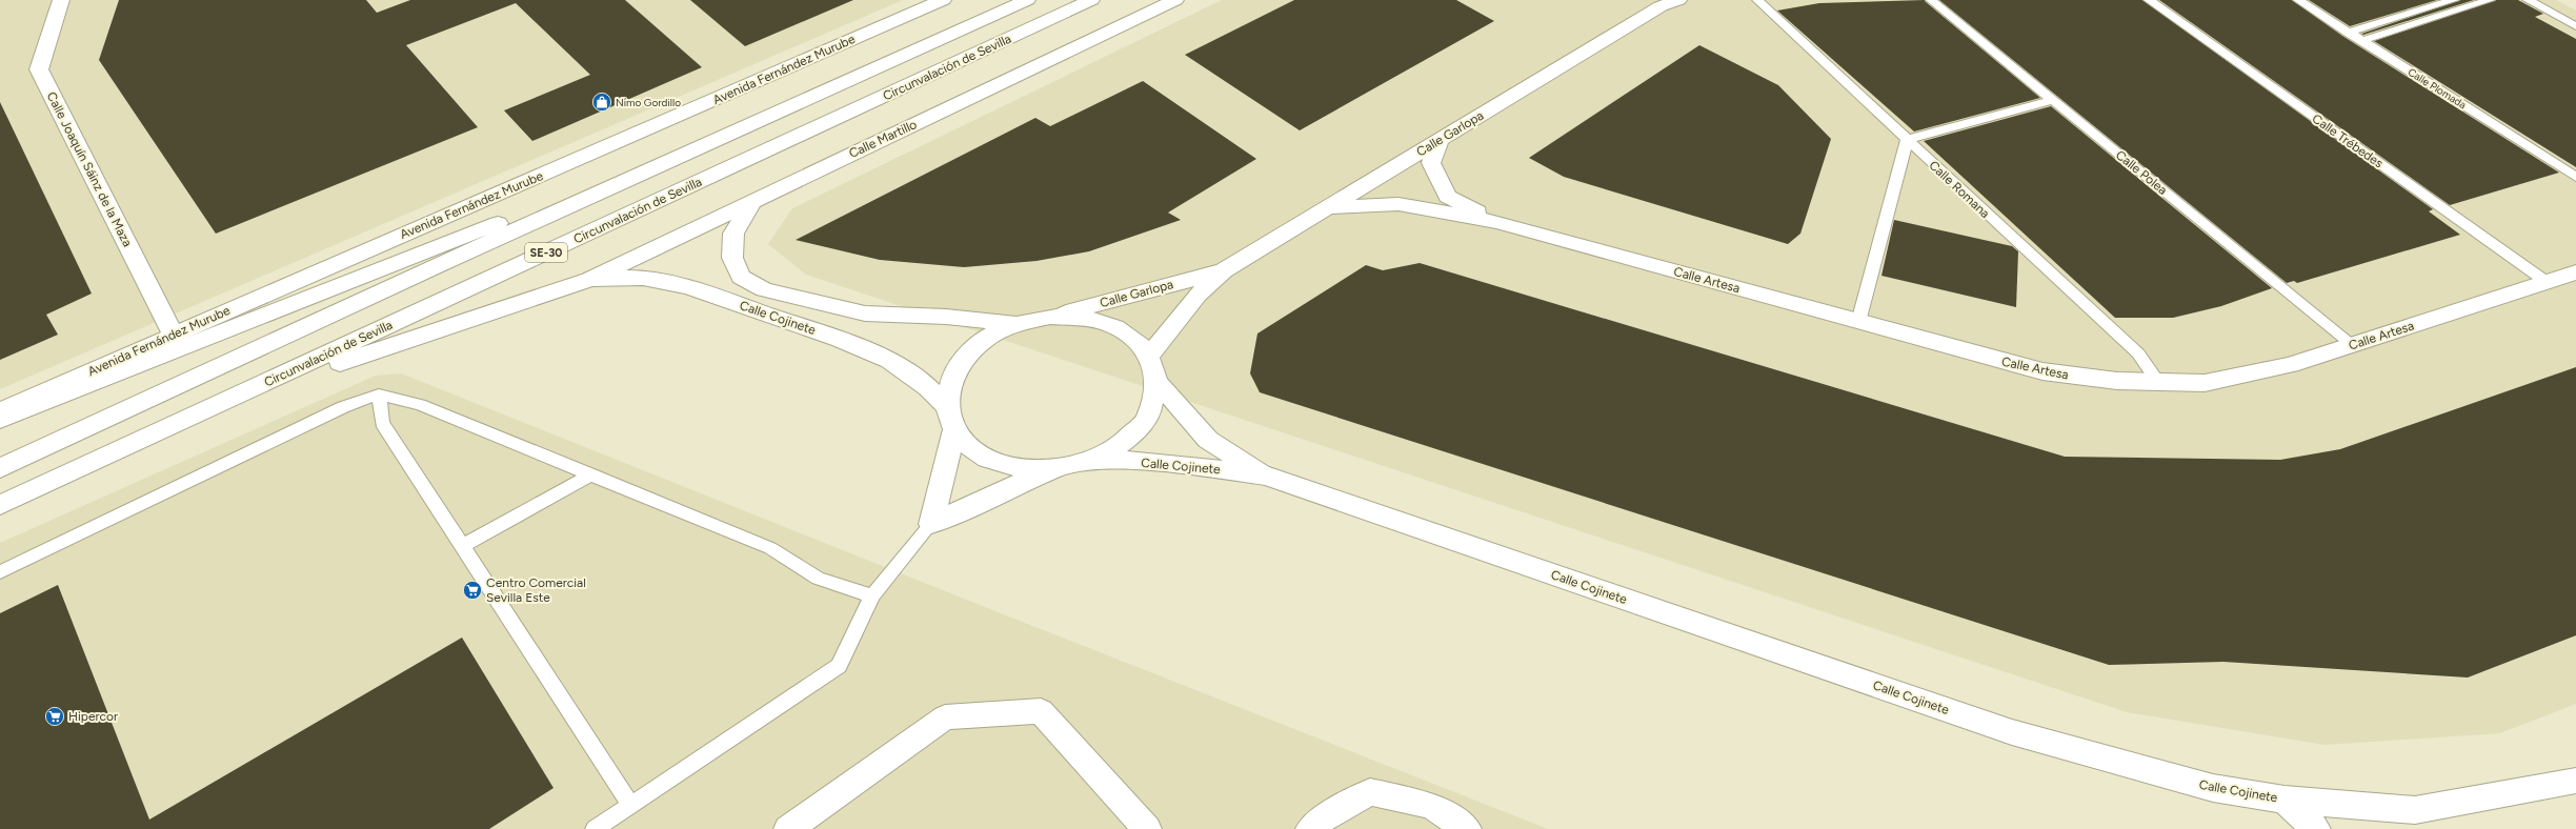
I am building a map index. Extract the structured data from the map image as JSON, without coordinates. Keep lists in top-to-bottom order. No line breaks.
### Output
{"streets":{"main road":["Circunvalación de Sevilla","Avenida Fernández Murube","Calle Garlopa","Calle Martillo","Calle Joaquín Sáinz de la Maza","SE-30","Calle Artesa","Calle Cojinete"],"lane":["Calle Plomada","Calle Trébedes","Calle Polea","Calle Romana"]},"crossings":[["Avenida Fernández Murube","Calle Joaquín Sáinz de la Maza"],["Calle Garlopa","Calle Artesa"],["Calle Martillo","Calle Cojinete"],["Calle Trébedes","Calle Artesa"],["Calle Polea","Calle Artesa"],["Calle Romana","Calle Artesa"]],"places":{"shop":["Nimo Gordillo"],"supermarket":["Centro Comercial Sevilla Este","Hipercor"]}}
